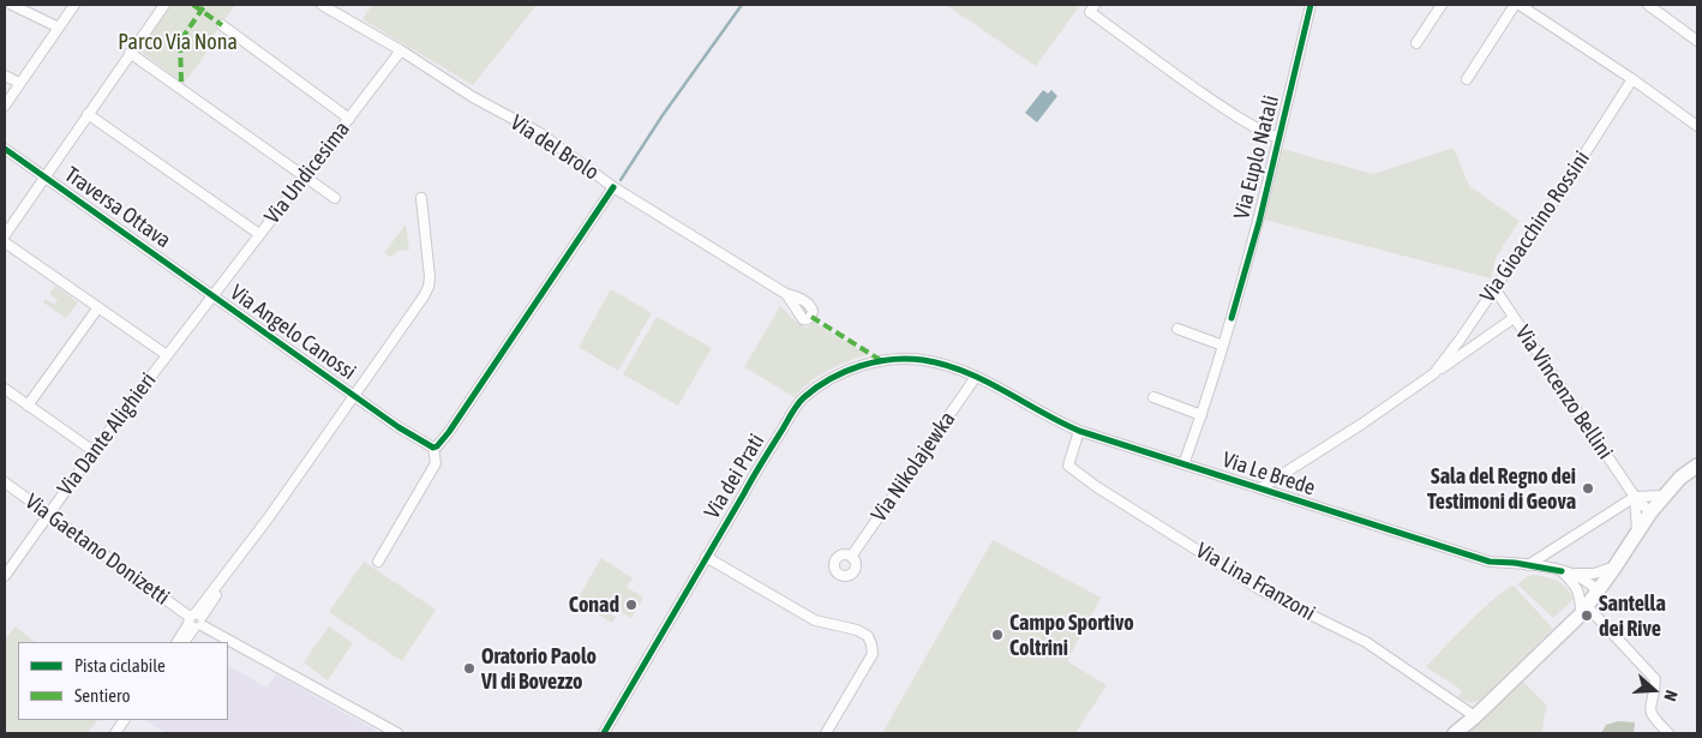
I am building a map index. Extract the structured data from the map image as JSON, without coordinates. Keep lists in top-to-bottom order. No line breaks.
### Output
{"streets":{"street":["Via del Brolo","Via Euplo Natali","Via Undicesima","Traversa Ottava","Via Gioacchino Rossini","Via Angelo Canossi","Via Vincenzo Bellini","Via Dante Alighieri","Via Nikolajewka","Via Le Brede","Via dei Prati","Via Gaetano Donizetti","Via Lina Franzoni"]},"crossings":[["Via del Brolo","Via Undicesima"],["Via Euplo Natali","Via Le Brede"],["Via Undicesima","Traversa Ottava"],["Via Undicesima","Via Angelo Canossi"],["Via Undicesima","Via Dante Alighieri"],["Traversa Ottava","Via Angelo Canossi"],["Traversa Ottava","Via Dante Alighieri"],["Via Gioacchino Rossini","Via Vincenzo Bellini"],["Via Gioacchino Rossini","Via Le Brede"],["Via Angelo Canossi","Via Dante Alighieri"],["Via Angelo Canossi","Via Gaetano Donizetti"],["Via Dante Alighieri","Via Gaetano Donizetti"],["Via Nikolajewka","Via Le Brede"],["Via Nikolajewka","Via dei Prati"],["Via Le Brede","Via dei Prati"],["Via Le Brede","Via Lina Franzoni"]],"parks":["Parco Via Nona"],"places":["Sala del Regno dei Testimoni di Geova","Conad","Santella dei Rive","Campo Sportivo Coltrini","Oratorio Paolo VI di Bovezzo"],"legend":["Pista ciclabile","Sentiero"],"north":"right"}
